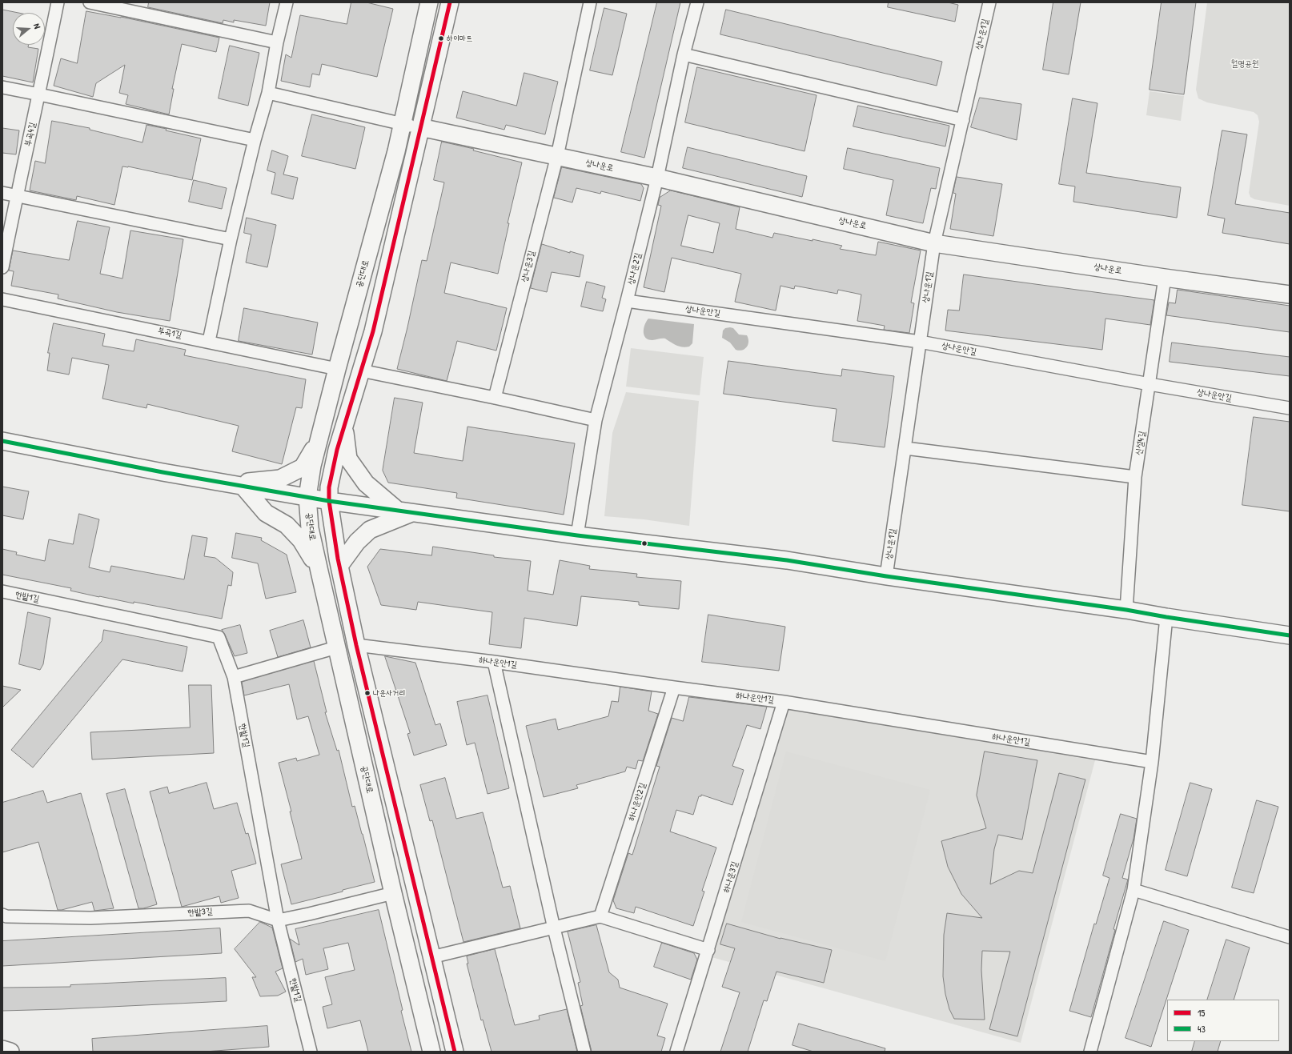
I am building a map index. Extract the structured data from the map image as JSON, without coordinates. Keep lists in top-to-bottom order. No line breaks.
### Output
{"streets":{"street":["상나운1길","부곡4길","상나운로","상나운3길","상나운2길","공단대로","상나운안길","부곡1길","신설4길","한밭1길","하나운안1길","하나운안2길","하나운3길","한밭3길"]},"crossings":[["상나운1길","상나운로"],["상나운1길","상나운안길"],["상나운로","상나운3길"],["상나운로","상나운2길"],["상나운로","신설4길"],["상나운2길","상나운안길"],["공단대로","부곡1길"],["상나운안길","신설4길"],["한밭1길","한밭3길"],["하나운안1길","하나운안2길"],["하나운안1길","하나운3길"]],"parks":["월명공원"],"places":["하이마트","나운사거리"],"lines":["transit line 15","transit line 43"],"legend":["15","43"],"north":"right"}
